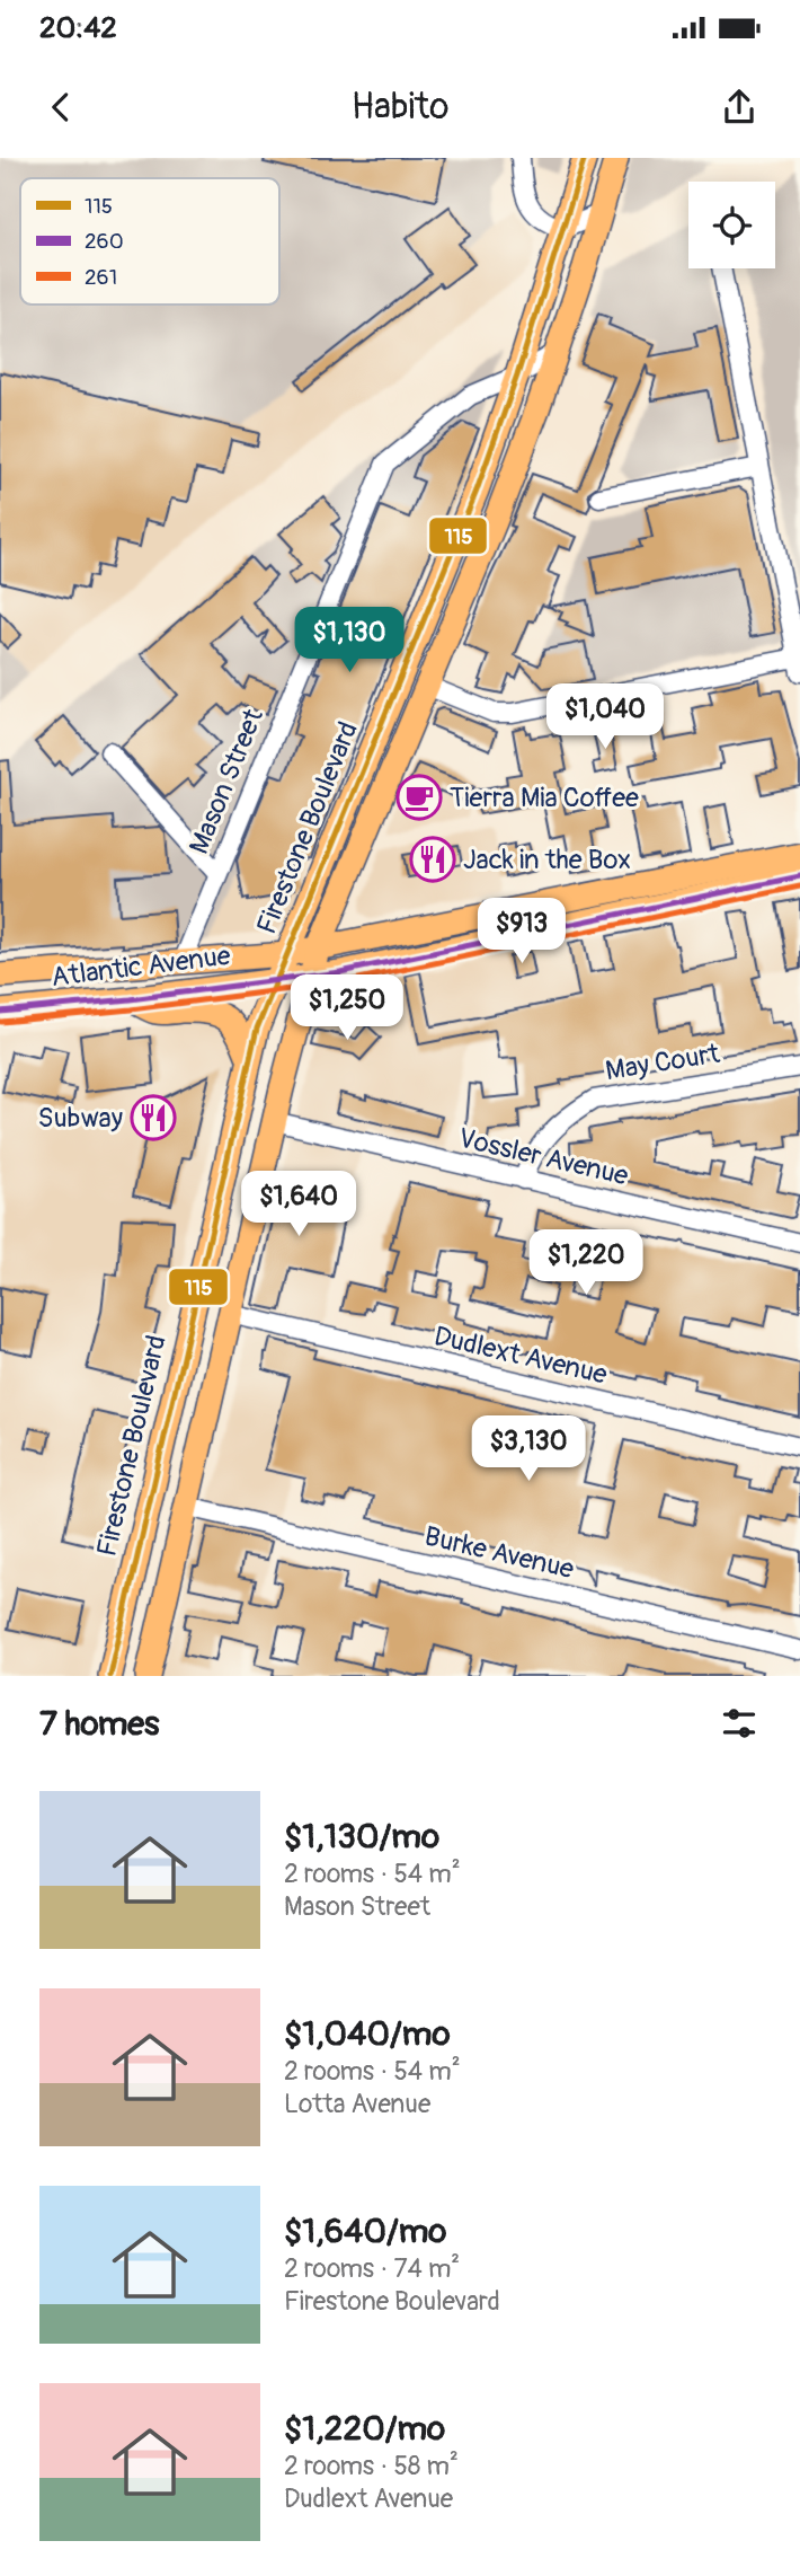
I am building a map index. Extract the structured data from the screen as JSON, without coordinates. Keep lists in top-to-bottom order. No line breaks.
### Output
{"streets":{"main road":["Firestone Boulevard","Atlantic Avenue"],"street":["Mason Street","May Court","Vossler Avenue","Dudlext Avenue","Burke Avenue"]},"crossings":[["Mason Street","Firestone Boulevard"],["Mason Street","Atlantic Avenue"],["Firestone Boulevard","Atlantic Avenue"],["Firestone Boulevard","Vossler Avenue"],["Firestone Boulevard","Dudlext Avenue"],["Firestone Boulevard","Burke Avenue"],["May Court","Vossler Avenue"]],"places":{"cafe":["Tierra Mia Coffee"],"restaurant":["Jack in the Box","Subway"]},"lines":["transit line 115","transit line 260","transit line 261"],"legend":["115","260","261"],"page":{"status":"20:42","header":"Habito","price":["$1,130","$1,040","$913","$1,250","$1,640","$1,220","$3,130"],"heading":"7 homes","list":[{"name":"$1,130/mo","note":"2 rooms · 54 m² · Mason Street"},{"name":"$1,040/mo","note":"2 rooms · 54 m² · Lotta Avenue"},{"name":"$1,640/mo","note":"2 rooms · 74 m² · Firestone Boulevard"},{"name":"$1,220/mo","note":"2 rooms · 58 m² · Dudlext Avenue"}]}}
